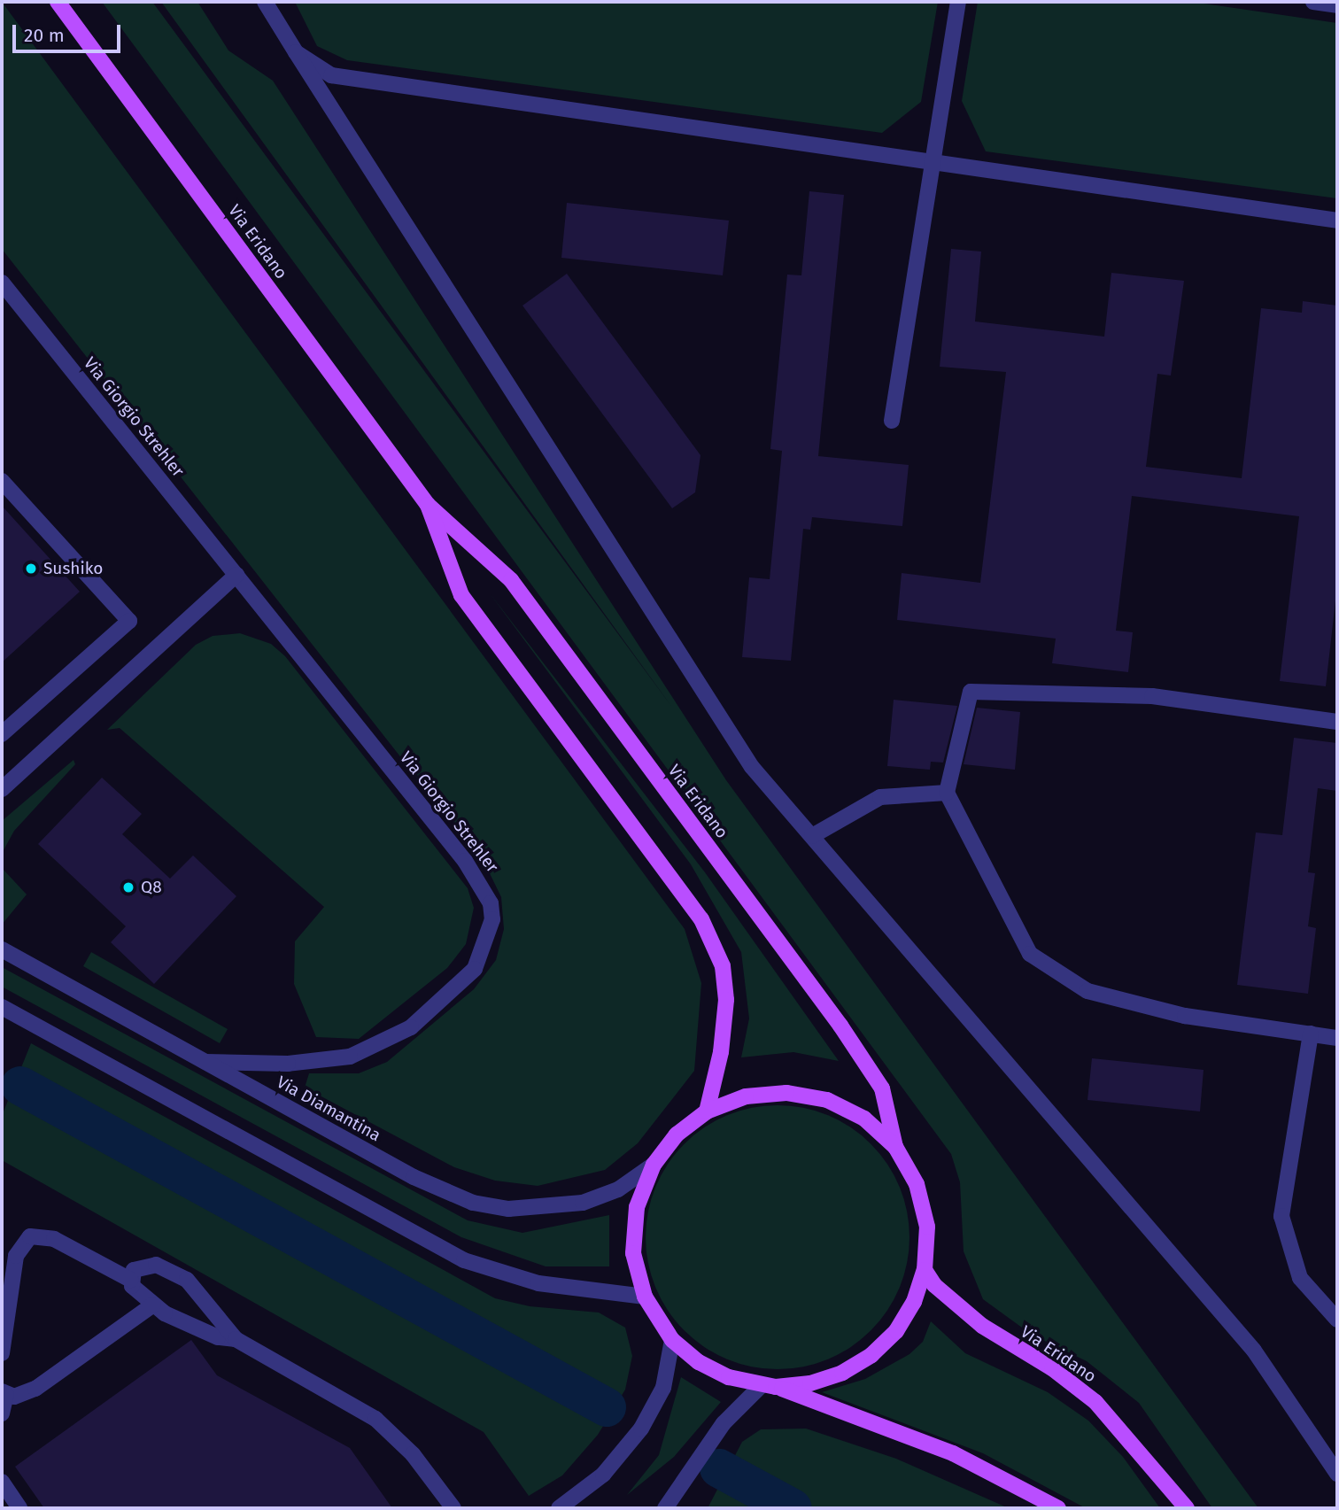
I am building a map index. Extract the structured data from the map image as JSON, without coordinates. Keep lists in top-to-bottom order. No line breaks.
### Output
{"streets":{"main road":["Via Eridano"],"street":["Via Giorgio Strehler","Via Diamantina"]},"crossings":[["Via Eridano","Via Diamantina"],["Via Giorgio Strehler","Via Diamantina"]],"places":["Sushiko","Q8"],"scale_bar":"20 m"}
